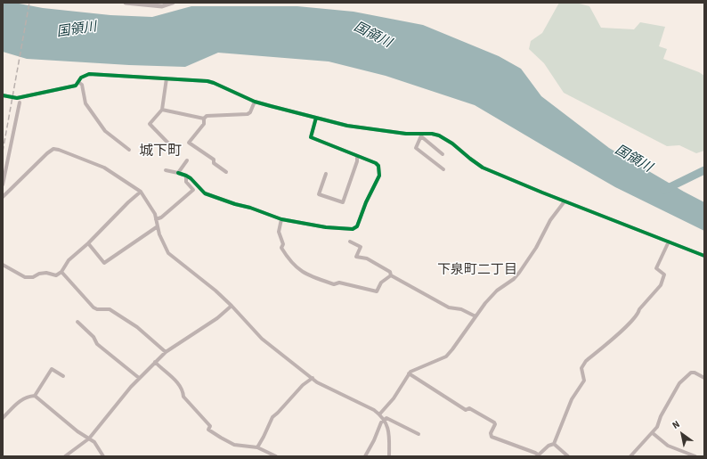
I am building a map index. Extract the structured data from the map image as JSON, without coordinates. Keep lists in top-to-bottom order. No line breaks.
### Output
{"districts":["城下町","下泉町二丁目"],"water":["国領川"],"north":"top left"}
